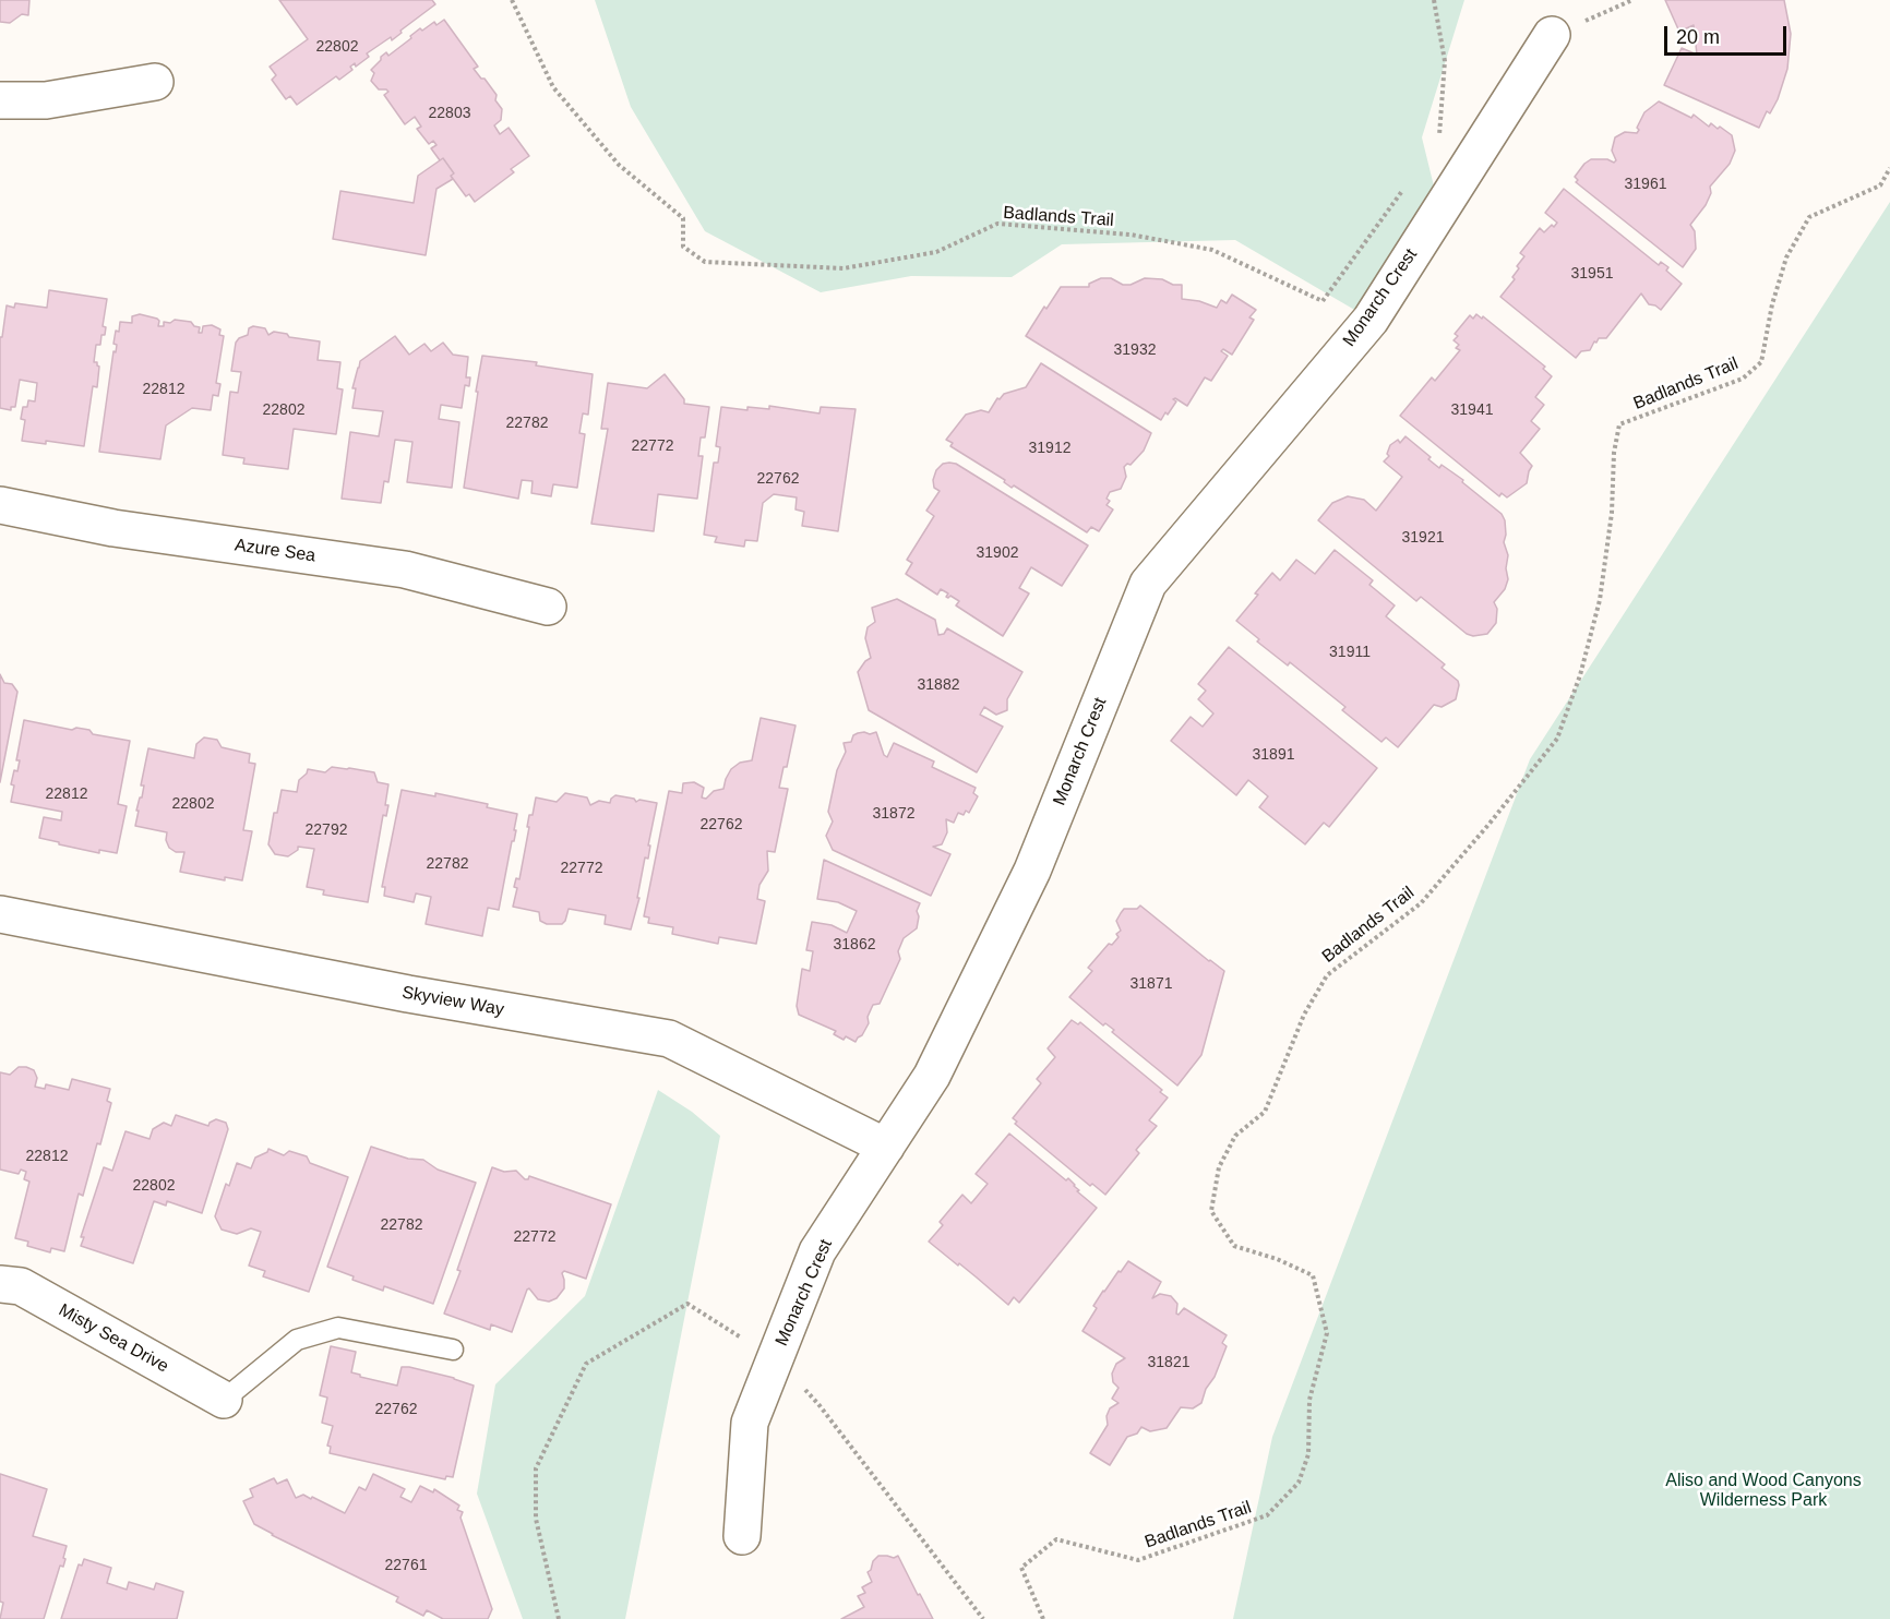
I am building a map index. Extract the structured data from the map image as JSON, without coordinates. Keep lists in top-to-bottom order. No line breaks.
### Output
{"streets":{"street":["Monarch Crest","Azure Sea","Skyview Way","Misty Sea Drive"],"path":["Badlands Trail"]},"crossings":[["Monarch Crest","Skyview Way"]],"parks":["Aliso and Wood Canyons Wilderness Park"],"house_numbers":["22802","22803","31961","31951","31932","22812","22802","31941","22782","22772","31912","22762","31921","31902","31911","31882","31891","22812","22802","31872","22762","22792","22782","22772","31862","31871","22812","22802","22782","22772","31821","22762","22761"],"scale_bar":"20 m"}
